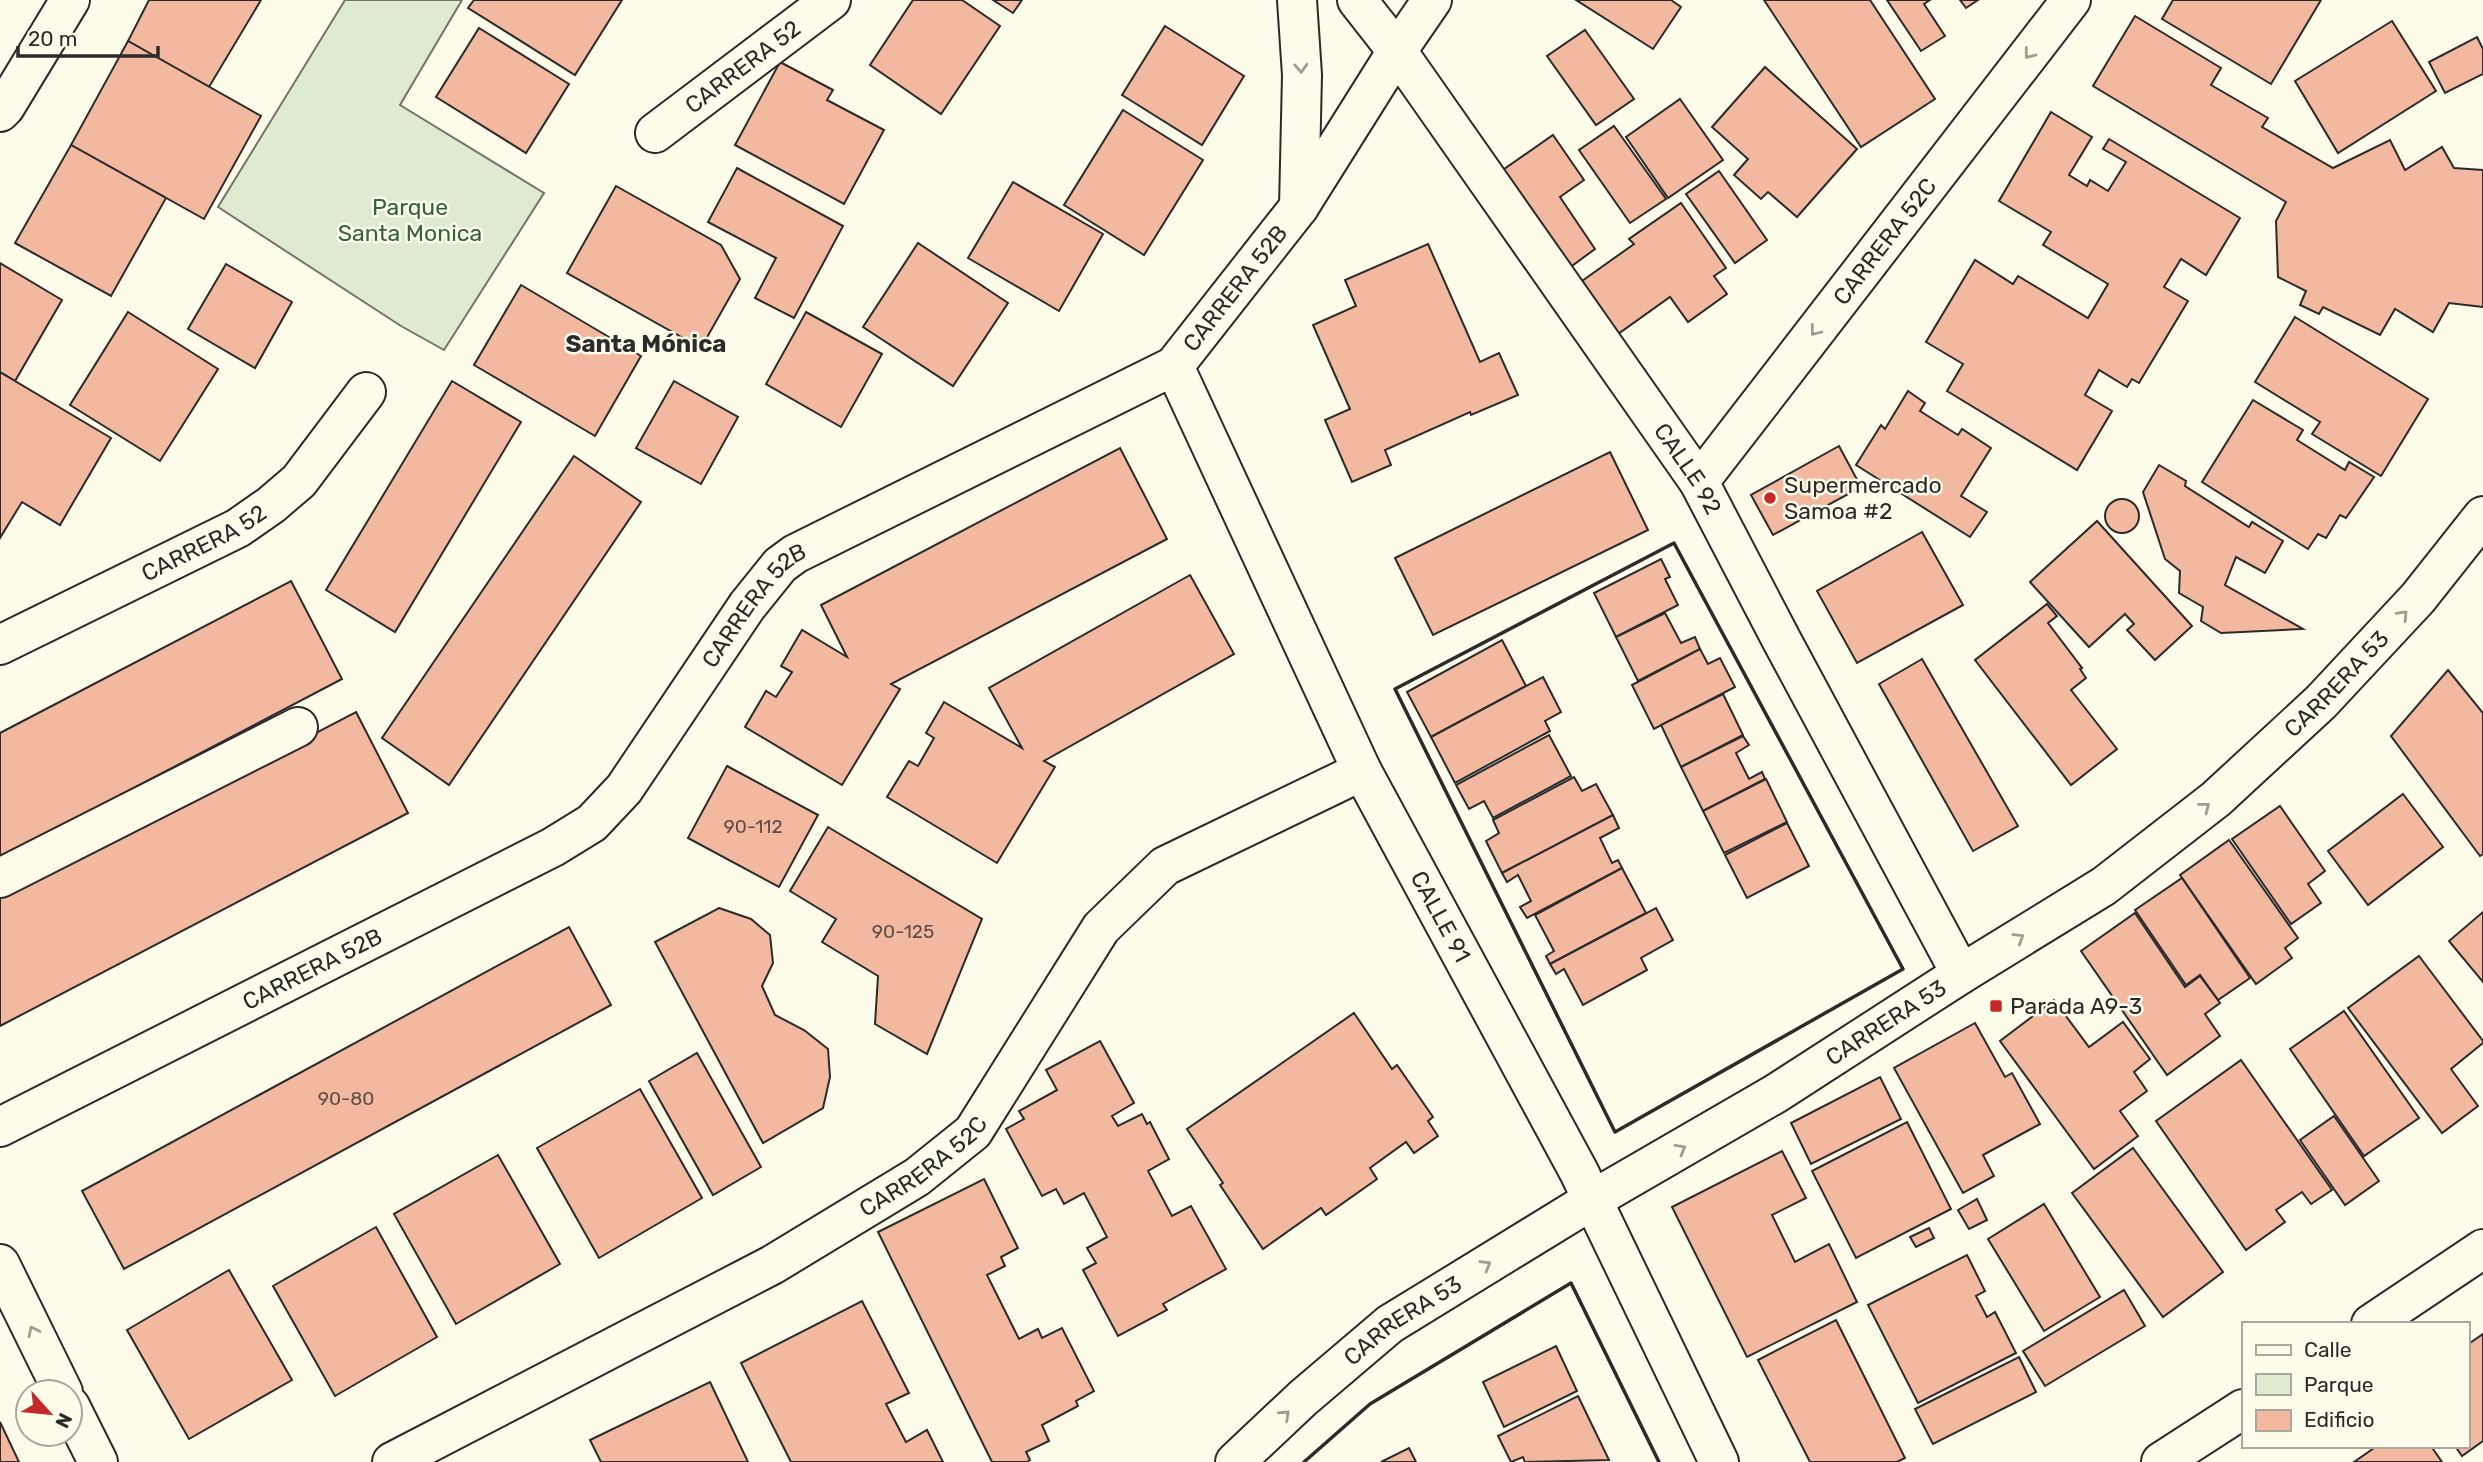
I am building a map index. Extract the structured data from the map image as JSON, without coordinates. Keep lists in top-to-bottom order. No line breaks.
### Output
{"streets":{"street":["CARRERA 52","CARRERA 52C","CARRERA 52B","CALLE 92","CARRERA 53","CALLE 91"]},"crossings":[["CARRERA 52C","CALLE 92"],["CARRERA 52C","CALLE 91"],["CARRERA 52B","CALLE 92"],["CARRERA 52B","CALLE 91"],["CALLE 92","CARRERA 53"],["CARRERA 53","CALLE 91"]],"one_way":["CARRERA 53"],"districts":["Santa Mónica"],"parks":["Parque Santa Monica"],"places":{"other":["Supermercado Samoa #2"],"transit":["Parada A9-3"]},"house_numbers":["90-112","90-125","90-80"],"legend":["Calle","Parque","Edificio"],"scale_bar":"20 m","north":"bottom right"}
